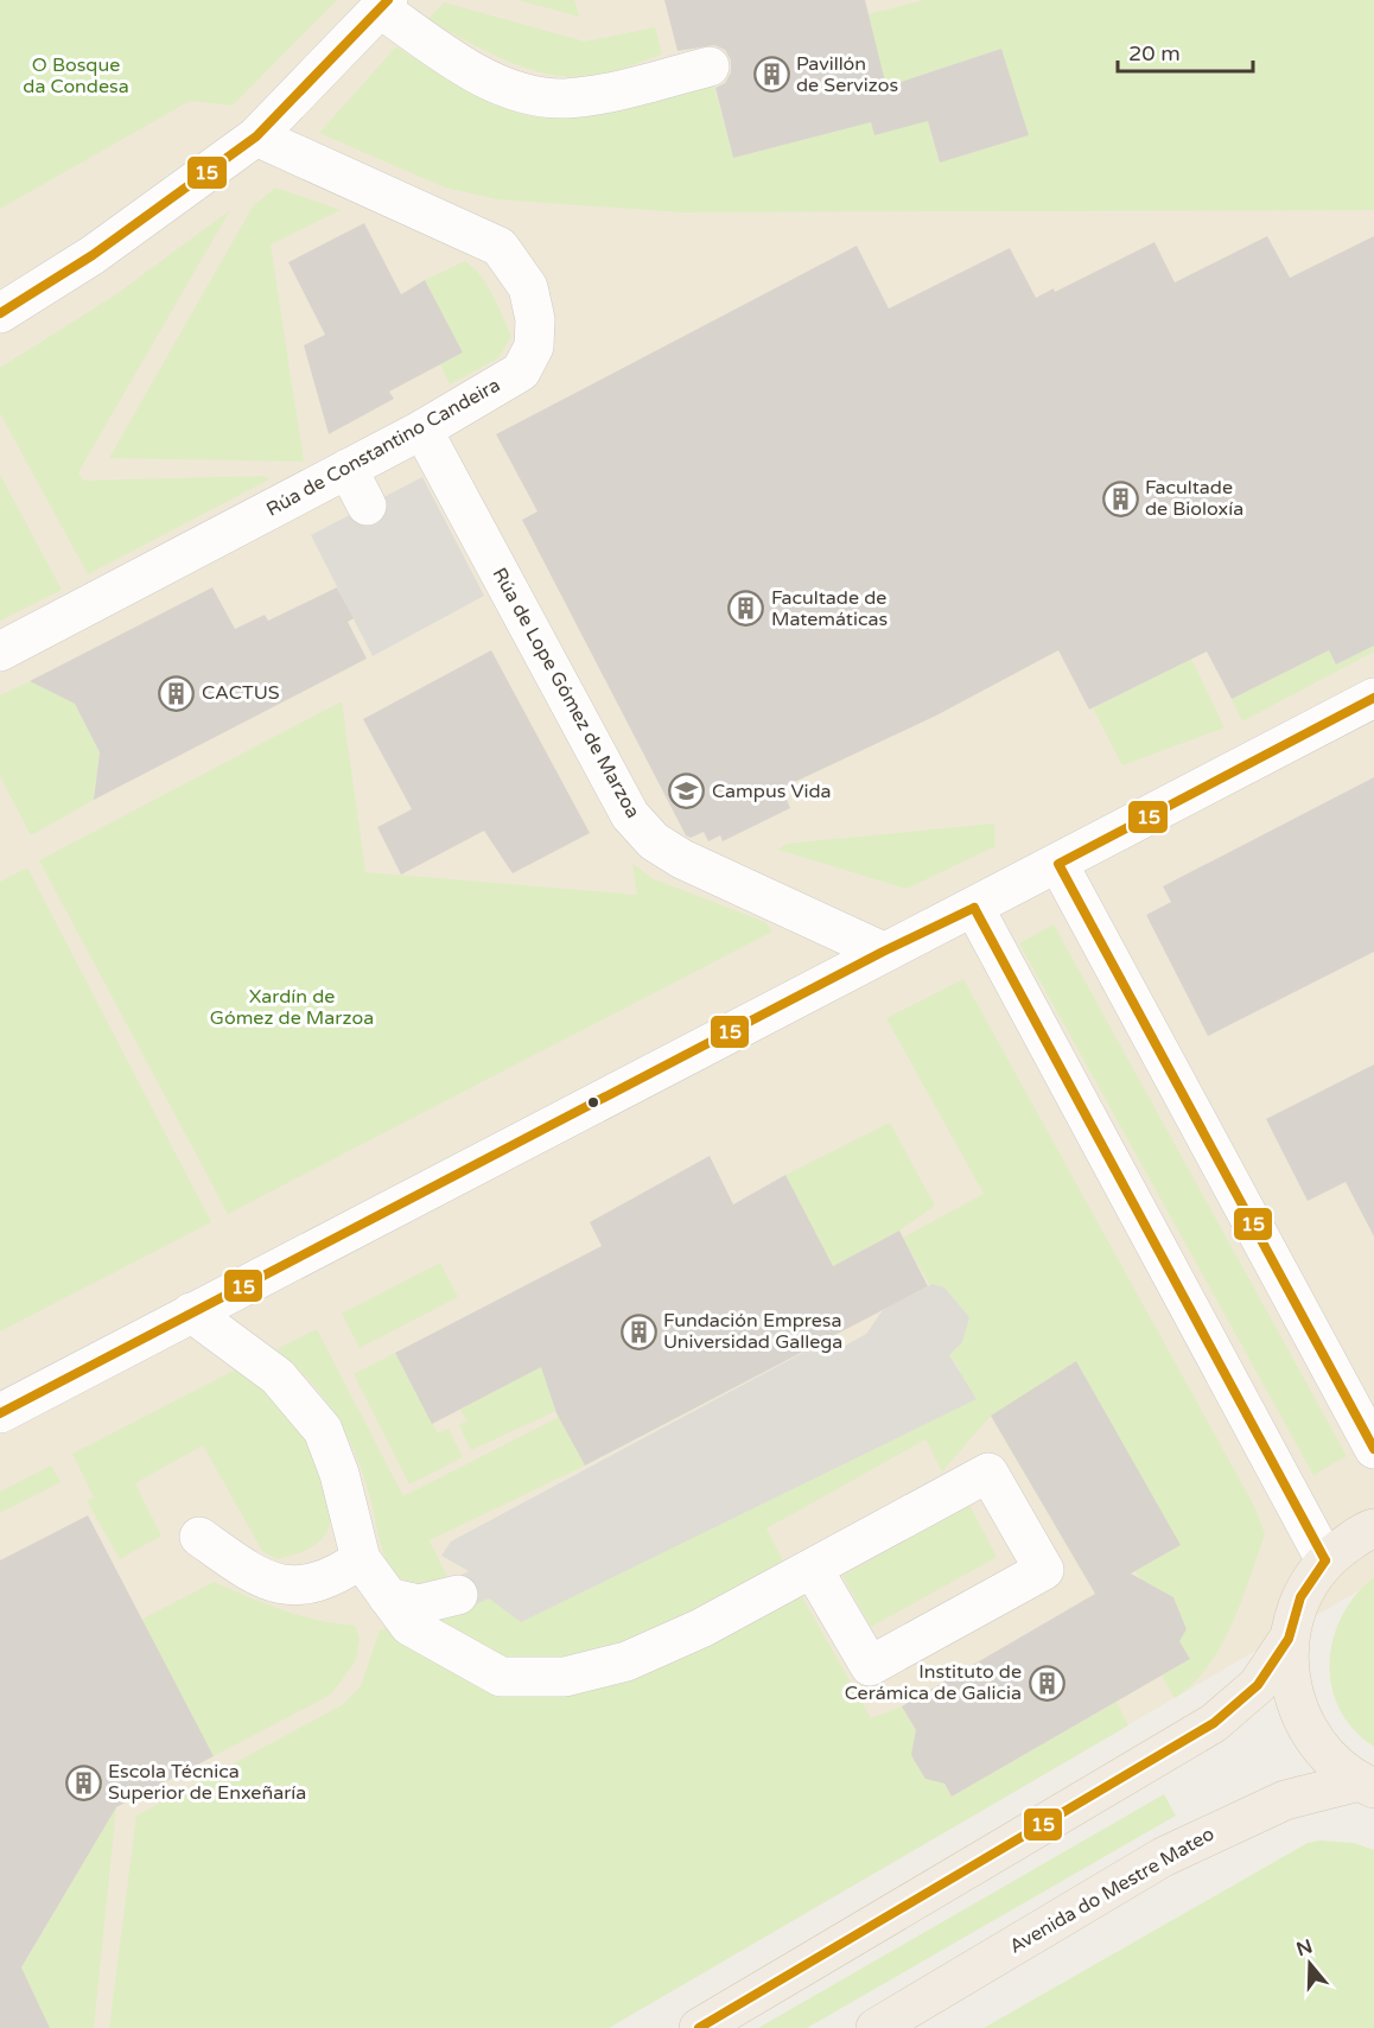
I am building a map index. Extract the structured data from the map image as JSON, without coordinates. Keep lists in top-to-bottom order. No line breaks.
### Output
{"streets":{"main road":["Avenida do Mestre Mateo"],"street":["Rúa de Constantino Candeira","Rúa de Lope Gómez de Marzoa"]},"crossings":[["Rúa de Constantino Candeira","Rúa de Lope Gómez de Marzoa"]],"parks":["O Bosque da Condesa","Xardín de Gómez de Marzoa"],"places":{"building":["Pavillón de Servizos","Facultade de Bioloxía","Facultade de Matemáticas","CACTUS","Fundación Empresa Universidad Gallega","Instituto de Cerámica de Galicia","Escola Técnica Superior de Enxeñaría"],"school or university":["Campus Vida"]},"lines":["transit line 15"],"scale_bar":"20 m","north":"top"}
